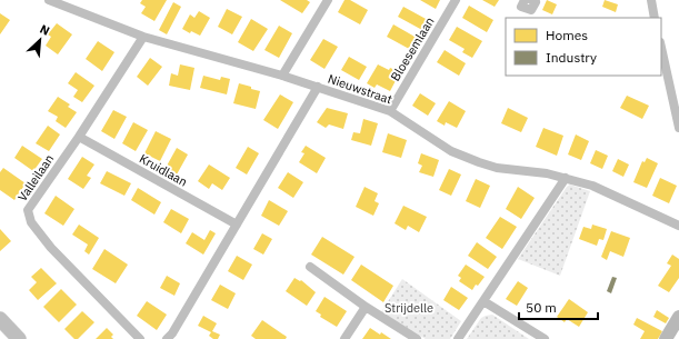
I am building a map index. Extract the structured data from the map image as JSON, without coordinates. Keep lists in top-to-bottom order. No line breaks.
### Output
{"streets":{"street":["Bloesemlaan","Nieuwstraat","Kruidlaan","Valleilaan"]},"crossings":[["Bloesemlaan","Nieuwstraat"],["Nieuwstraat","Valleilaan"],["Kruidlaan","Valleilaan"]],"parks":["Strijdelle"],"legend":["Homes","Industry"],"scale_bar":"50 m","north":"top right"}
